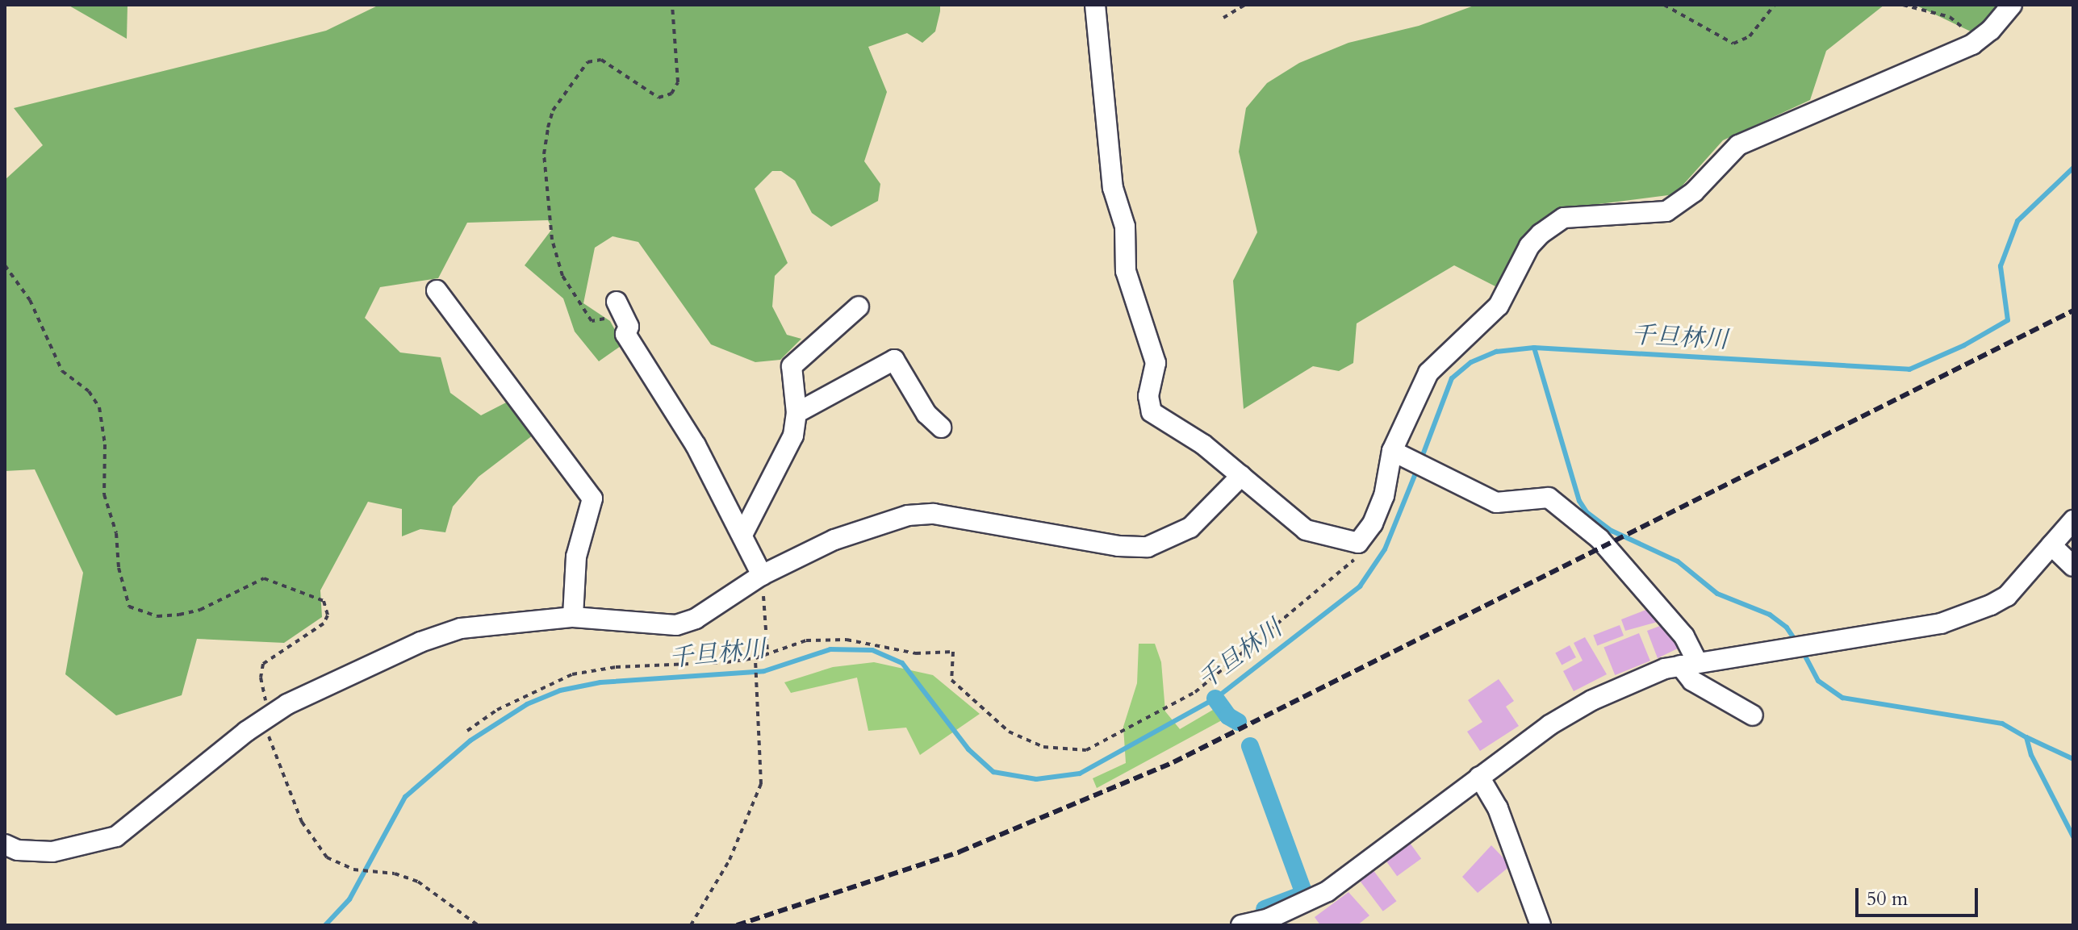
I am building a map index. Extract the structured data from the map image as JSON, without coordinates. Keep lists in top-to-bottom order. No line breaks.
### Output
{"water":["千旦林川"],"scale_bar":"50 m"}
